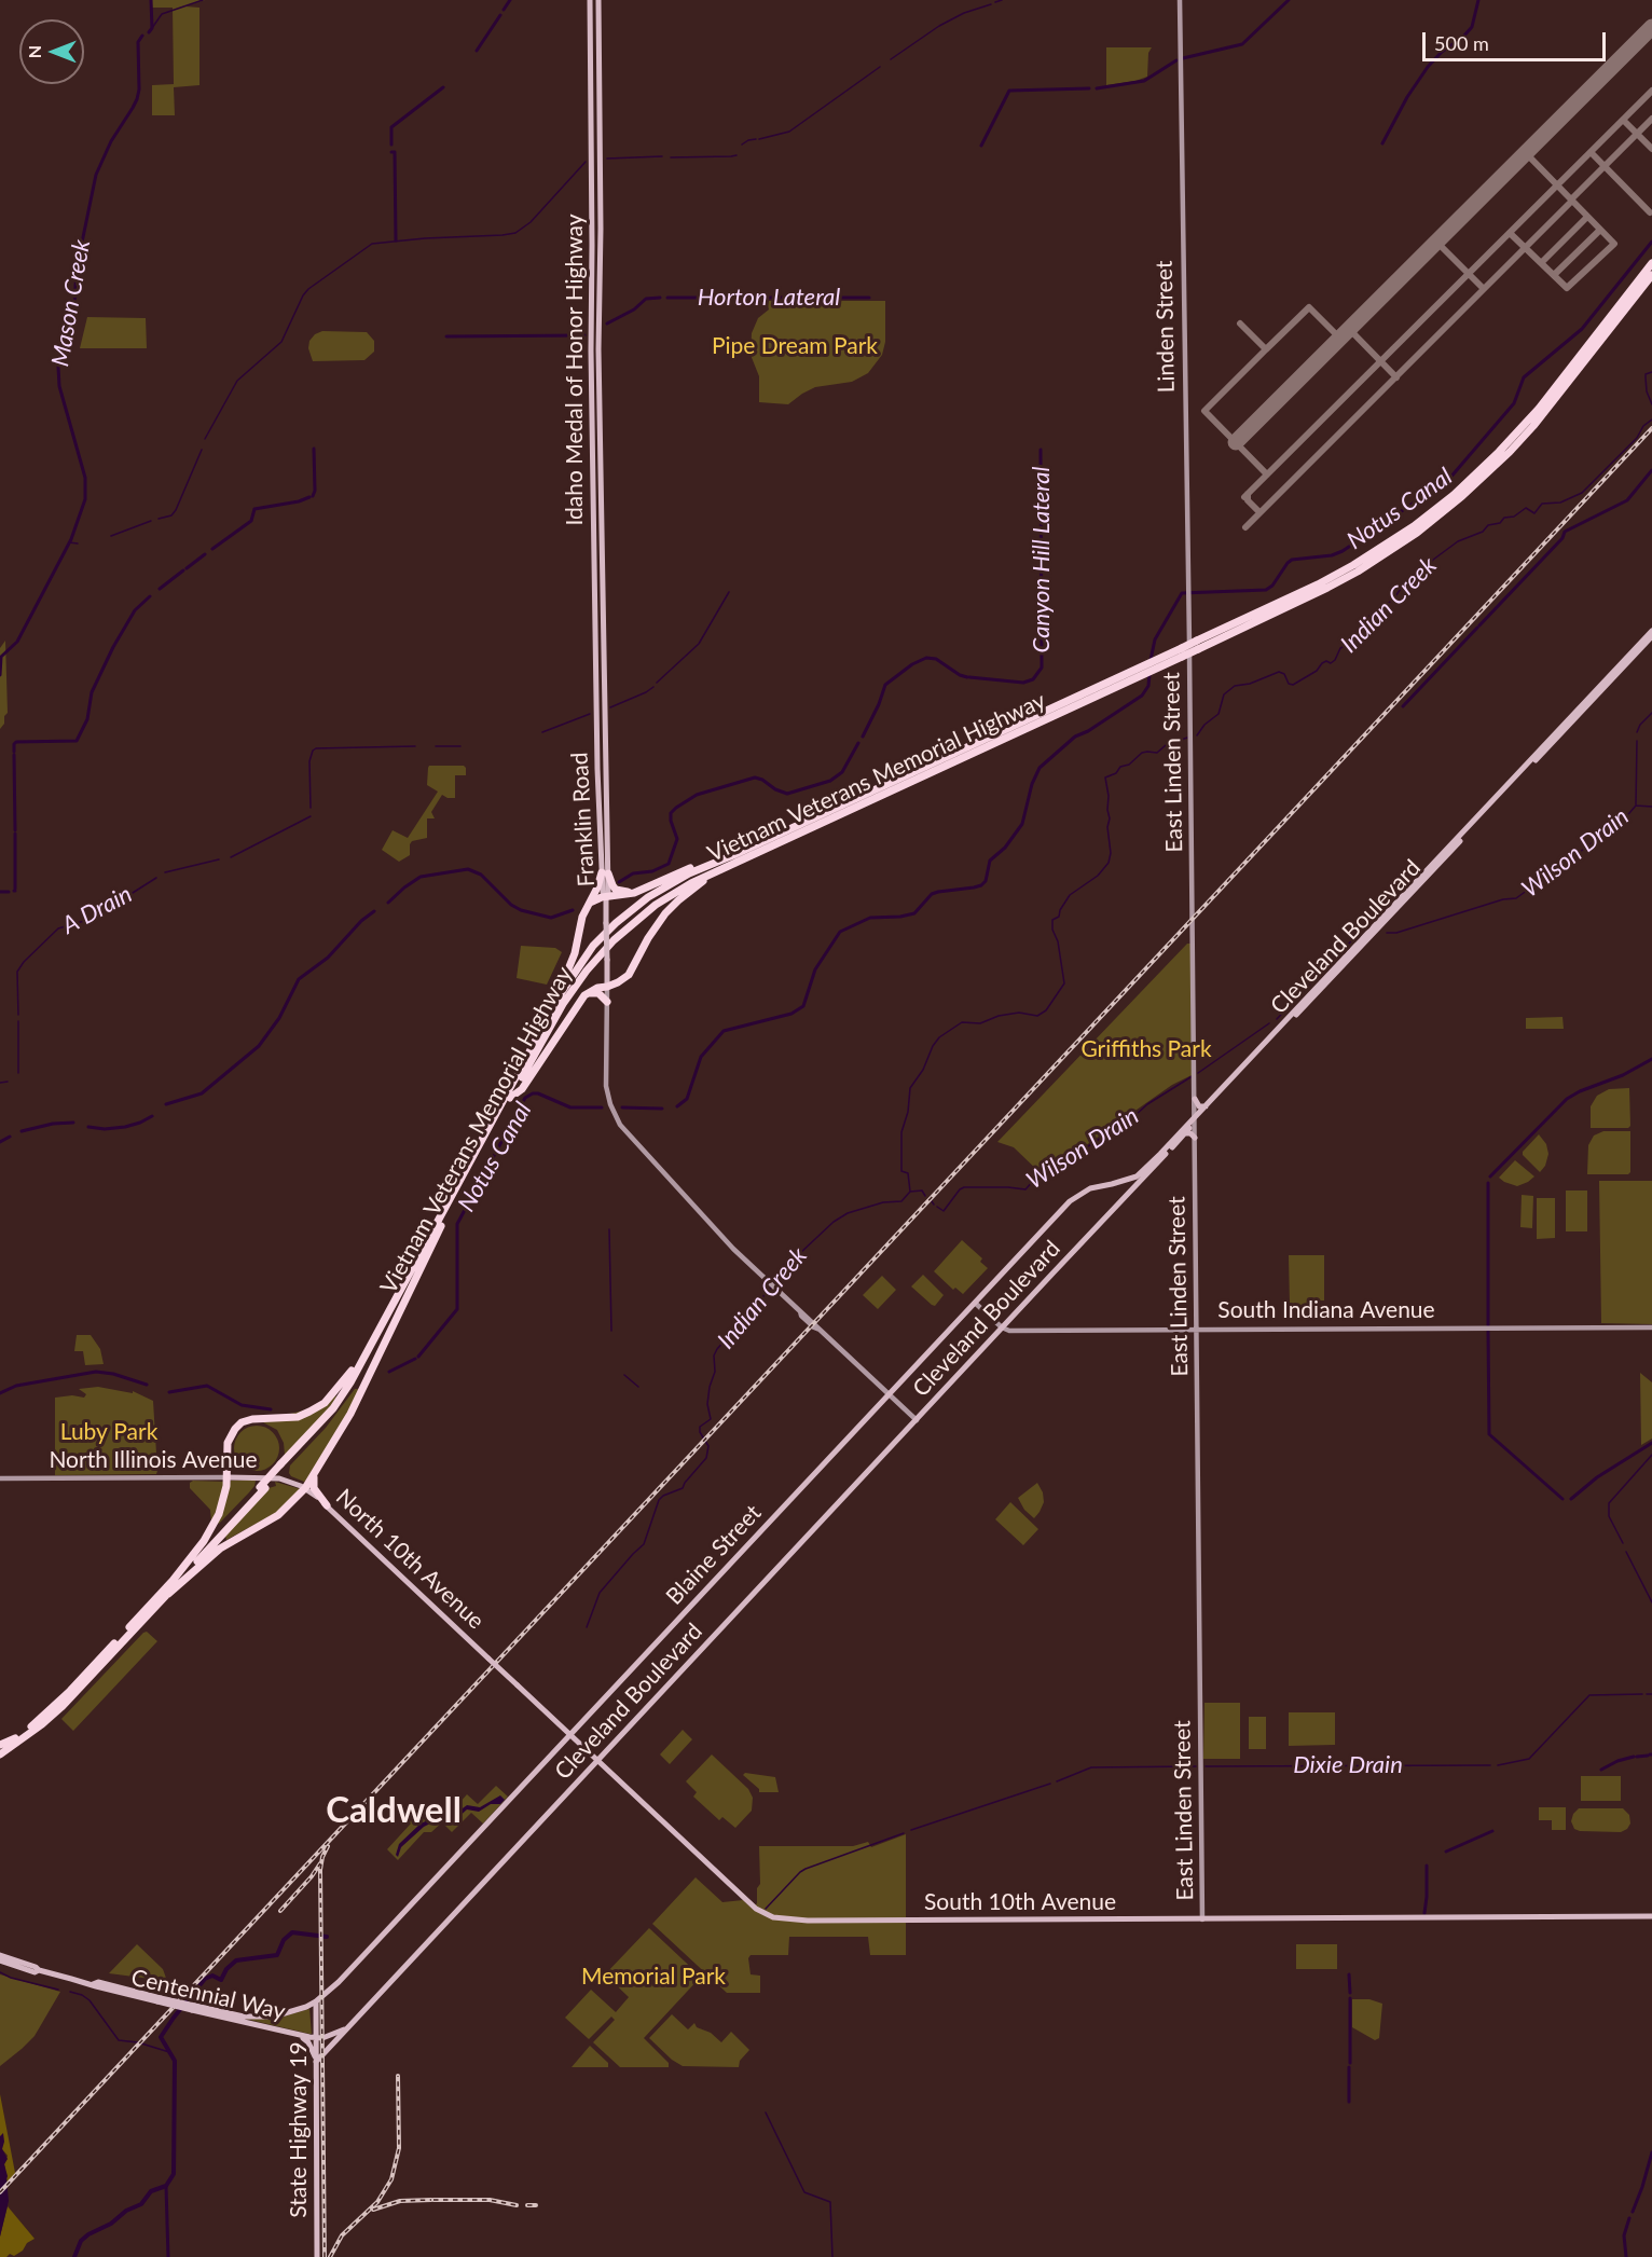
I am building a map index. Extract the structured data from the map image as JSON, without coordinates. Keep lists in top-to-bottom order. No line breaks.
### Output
{"streets":{"highway":["Vietnam Veterans Memorial Highway"],"main road":["Linden Street","Idaho Medal of Honor Highway","East Linden Street","Franklin Road","Cleveland Boulevard","South Indiana Avenue","North Illinois Avenue","Blaine Street","North 10th Avenue","South 10th Avenue","Centennial Way","State Highway 19"]},"crossings":[["Linden Street","East Linden Street"],["Linden Street","Vietnam Veterans Memorial Highway"],["Idaho Medal of Honor Highway","Franklin Road"],["East Linden Street","Vietnam Veterans Memorial Highway"],["East Linden Street","Cleveland Boulevard"],["East Linden Street","South Indiana Avenue"],["East Linden Street","South 10th Avenue"],["Franklin Road","Cleveland Boulevard"],["Franklin Road","Blaine Street"],["Cleveland Boulevard","South Indiana Avenue"],["Cleveland Boulevard","Blaine Street"],["Cleveland Boulevard","South 10th Avenue"],["Cleveland Boulevard","State Highway 19"],["North Illinois Avenue","North 10th Avenue"],["Blaine Street","South 10th Avenue"],["Blaine Street","Centennial Way"],["Blaine Street","State Highway 19"],["North 10th Avenue","South 10th Avenue"],["Centennial Way","State Highway 19"]],"districts":["Caldwell"],"water":["Horton Lateral","Mason Creek","Notus Canal","Canyon Hill Lateral","Indian Creek","Wilson Drain","A Drain","Dixie Drain"],"parks":["Pipe Dream Park","Griffiths Park","Luby Park","Memorial Park"],"scale_bar":"500 m","north":"left"}
